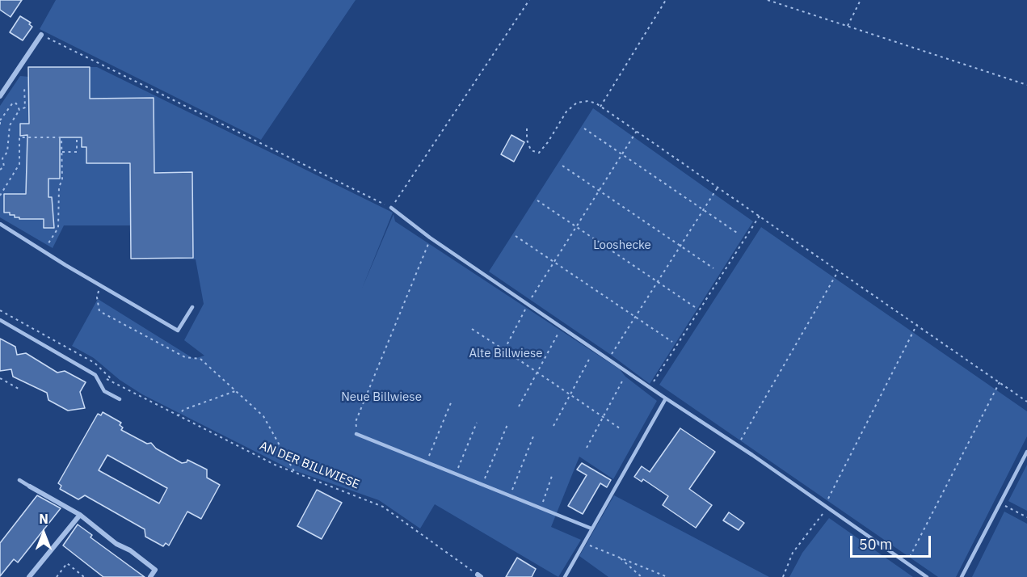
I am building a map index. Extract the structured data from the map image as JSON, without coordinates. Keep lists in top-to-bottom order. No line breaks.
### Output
{"streets":{"path":["AN DER BILLWIESE"]},"parks":["Looshecke","Alte Billwiese","Neue Billwiese"],"scale_bar":"50 m","north":"top"}
